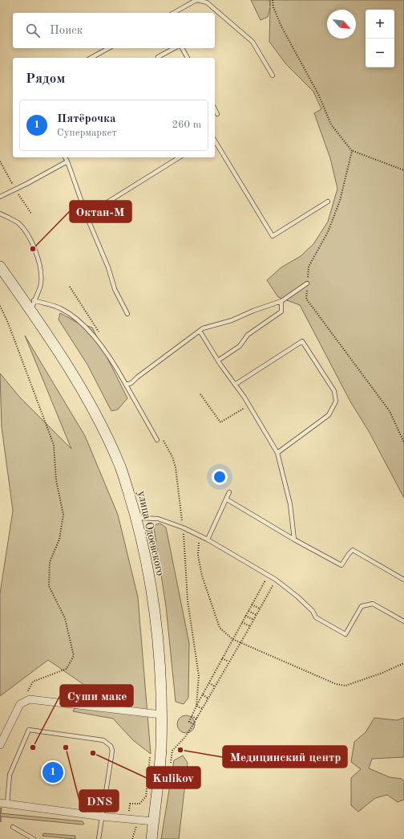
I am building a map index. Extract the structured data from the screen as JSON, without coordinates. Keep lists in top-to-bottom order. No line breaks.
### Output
{"streets":{"street":["улица Одоевского"]},"places":["Октан-М","Суши маке","DNS","Медицинский центр","Kulikov"],"north":"bottom right","page":{"map_buttons":["+","−"],"search":"Поиск","heading":"Рядом","list":[{"mark":"1","name":"Пятёрочка","note":"Супермаркет","value":"260 m"}],"pins":"1"}}
